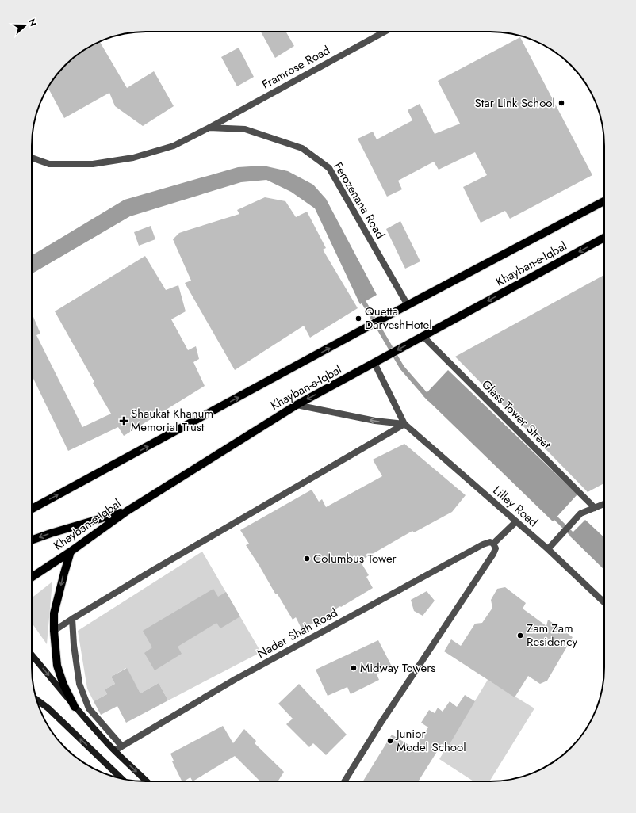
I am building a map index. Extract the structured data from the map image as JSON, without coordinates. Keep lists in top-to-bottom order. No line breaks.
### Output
{"streets":{"main road":["Khayban-e-Iqbal"],"street":["Framrose Road","Ferozenana Road","Glass Tower Street","Lilley Road","Nader Shah Road"]},"crossings":[["Framrose Road","Ferozenana Road"],["Ferozenana Road","Khayban-e-Iqbal"],["Khayban-e-Iqbal","Glass Tower Street"],["Khayban-e-Iqbal","Lilley Road"]],"places":{"other":["Star Link School","Quetta DarveshHotel","Columbus Tower","Zam Zam Residency","Midway Towers","Junior Model School"],"health":["Shaukat Khanum Memorial Trust"]},"north":"right"}
